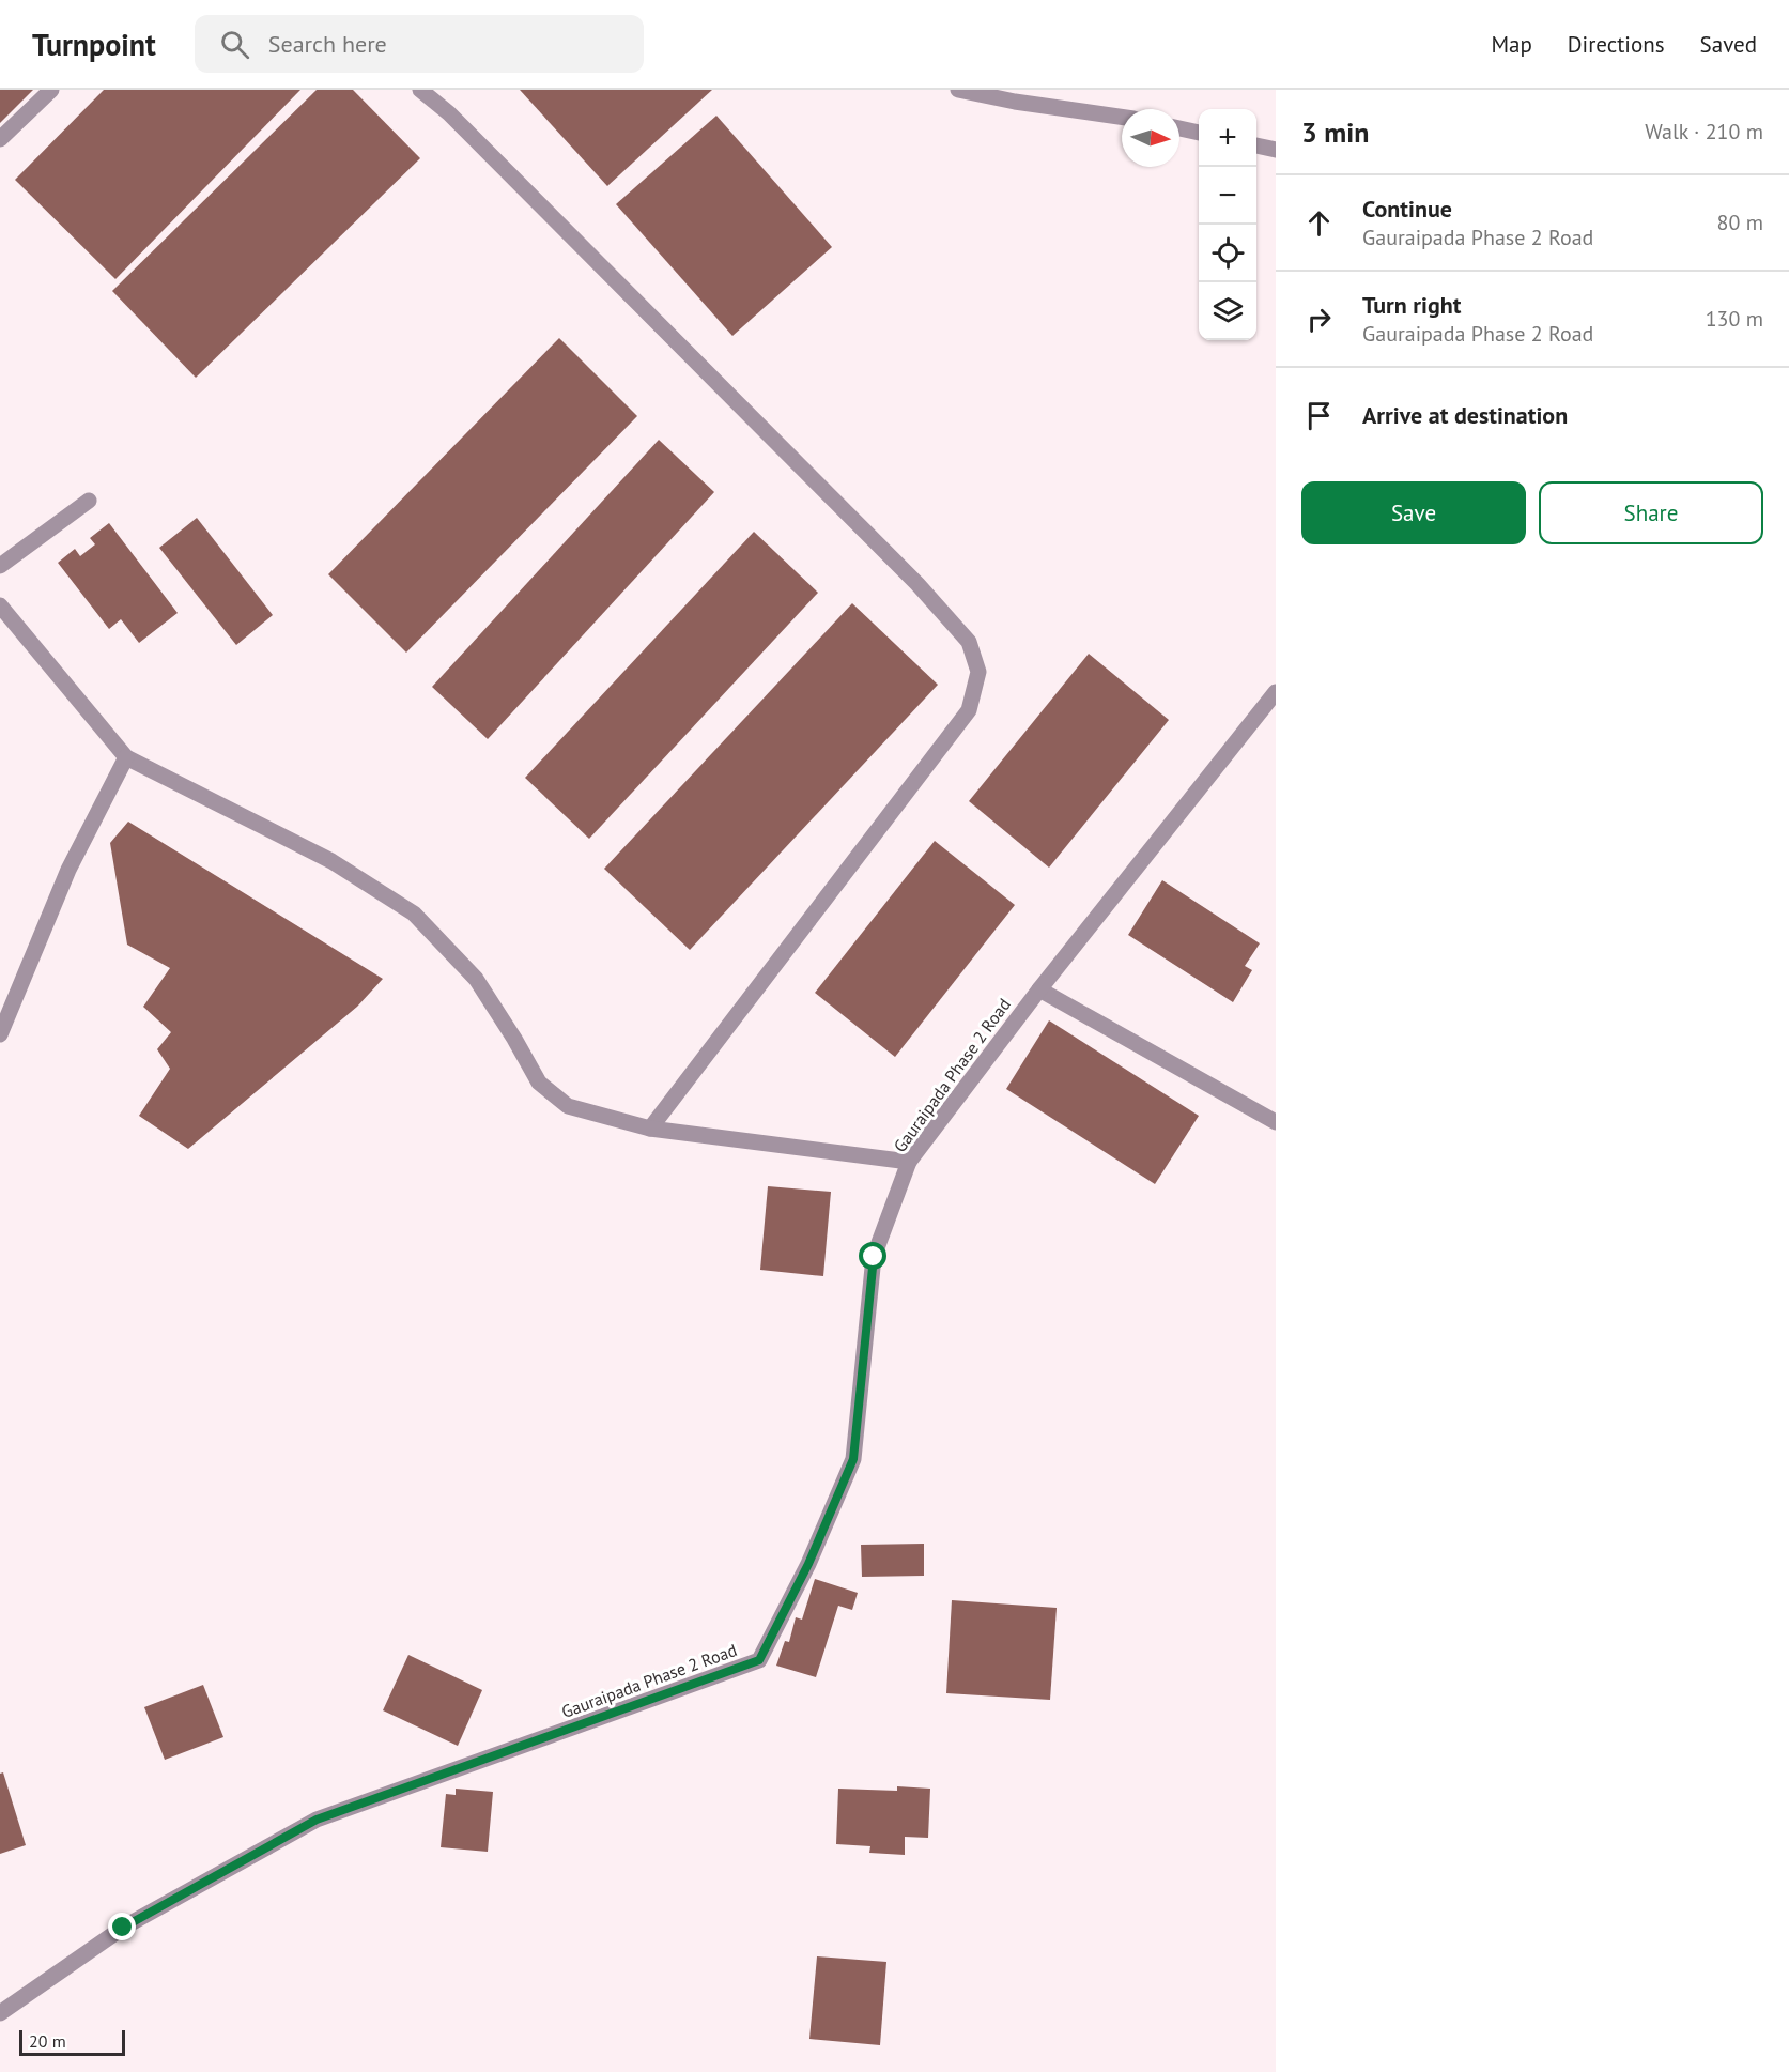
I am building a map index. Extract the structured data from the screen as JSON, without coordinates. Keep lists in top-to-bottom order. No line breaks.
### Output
{"streets":{"street":["Gauraipada Phase 2 Road"]},"scale_bar":"20 m","north":"right","page":{"header":"Turnpoint","search":"Search here","nav":["Map","Directions","Saved"],"heading":["3 min","Walk · 210 m"],"map_buttons":["+","−"],"list":[["Continue","Gauraipada Phase 2 Road","80 m"],["Turn right","Gauraipada Phase 2 Road","130 m"],"Arrive at destination"],"buttons":["Save","Share"],"scale":"20 m"}}
